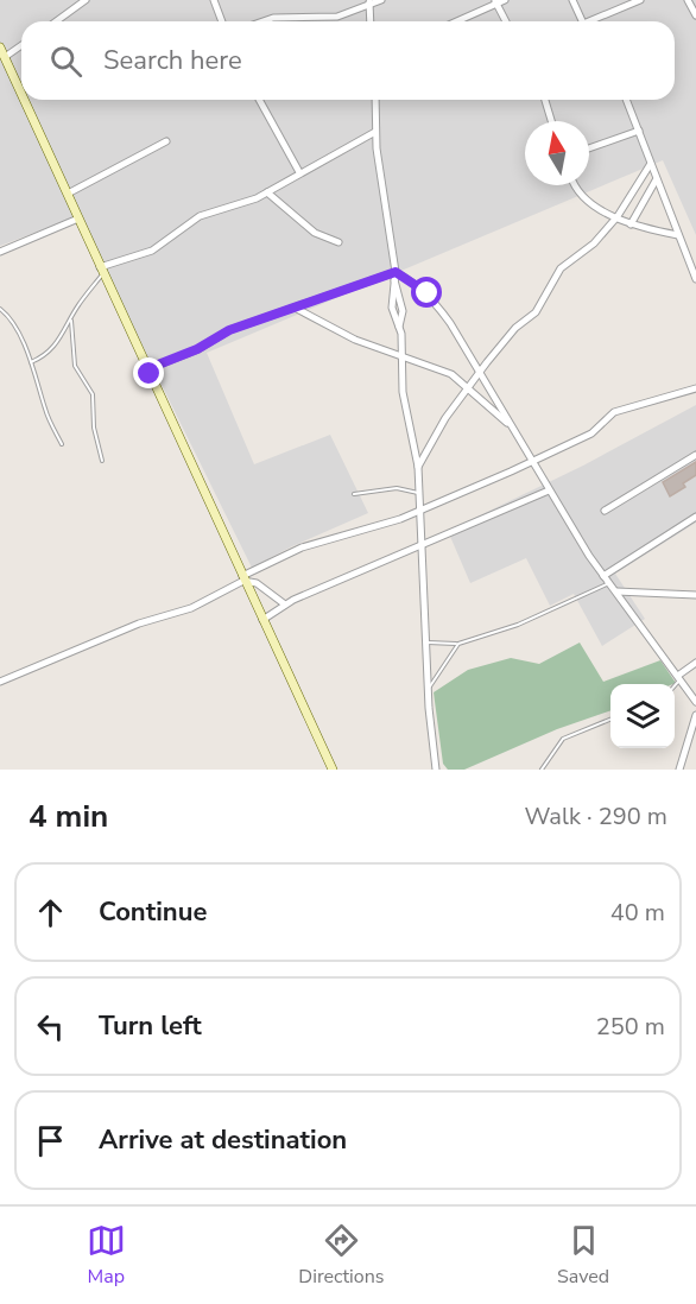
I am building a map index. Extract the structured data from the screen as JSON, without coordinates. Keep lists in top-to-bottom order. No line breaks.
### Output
{"north":"top","page":{"search":"Search here","heading":["4 min","Walk · 290 m"],"list":[["Continue","40 m"],["Turn left","250 m"],"Arrive at destination"],"nav":["Map","Directions","Saved"]}}
